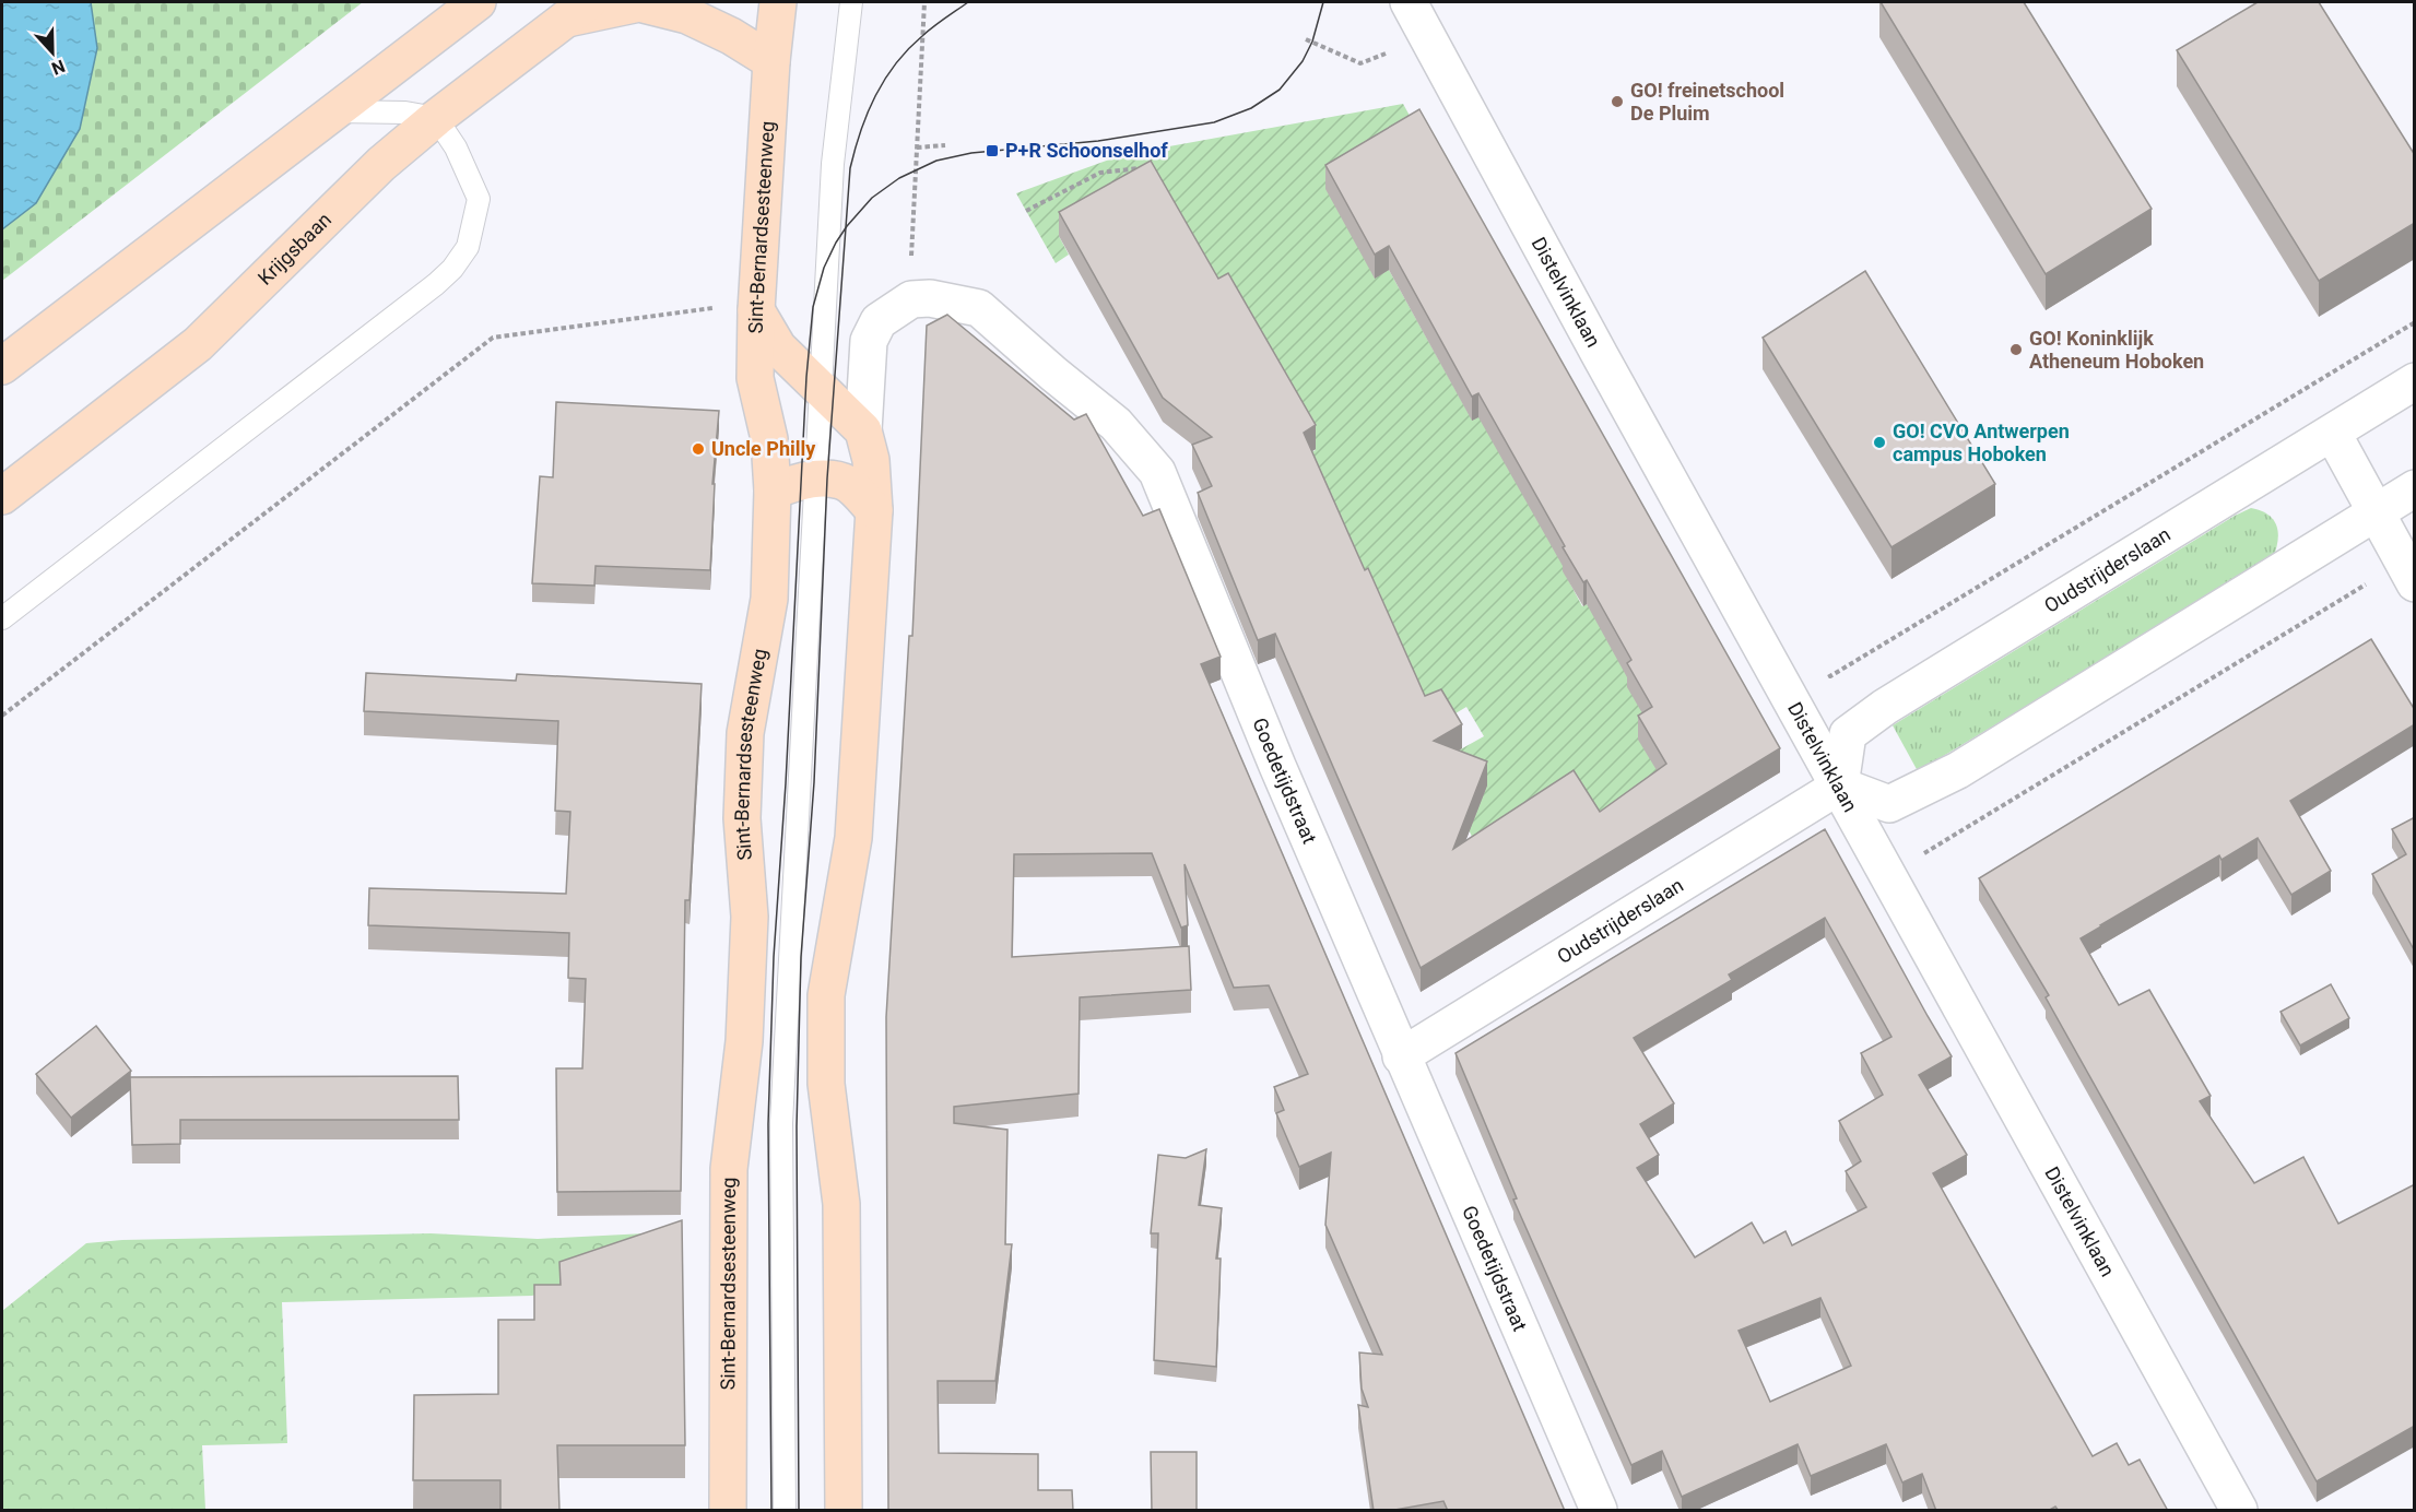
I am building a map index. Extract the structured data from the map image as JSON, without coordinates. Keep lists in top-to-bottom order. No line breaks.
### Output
{"streets":{"main road":["Sint-Bernardsesteenweg","Krijgsbaan"],"street":["Distelvinklaan","Oudstrijderslaan","Goedetijdstraat"]},"crossings":[["Distelvinklaan","Oudstrijderslaan"],["Oudstrijderslaan","Goedetijdstraat"]],"places":{"other":["GO! freinetschool De Pluim","GO! Koninklijk Atheneum Hoboken","GO! CVO Antwerpen campus Hoboken","Uncle Philly"],"transit":["P+R Schoonselhof"]},"north":"bottom"}
